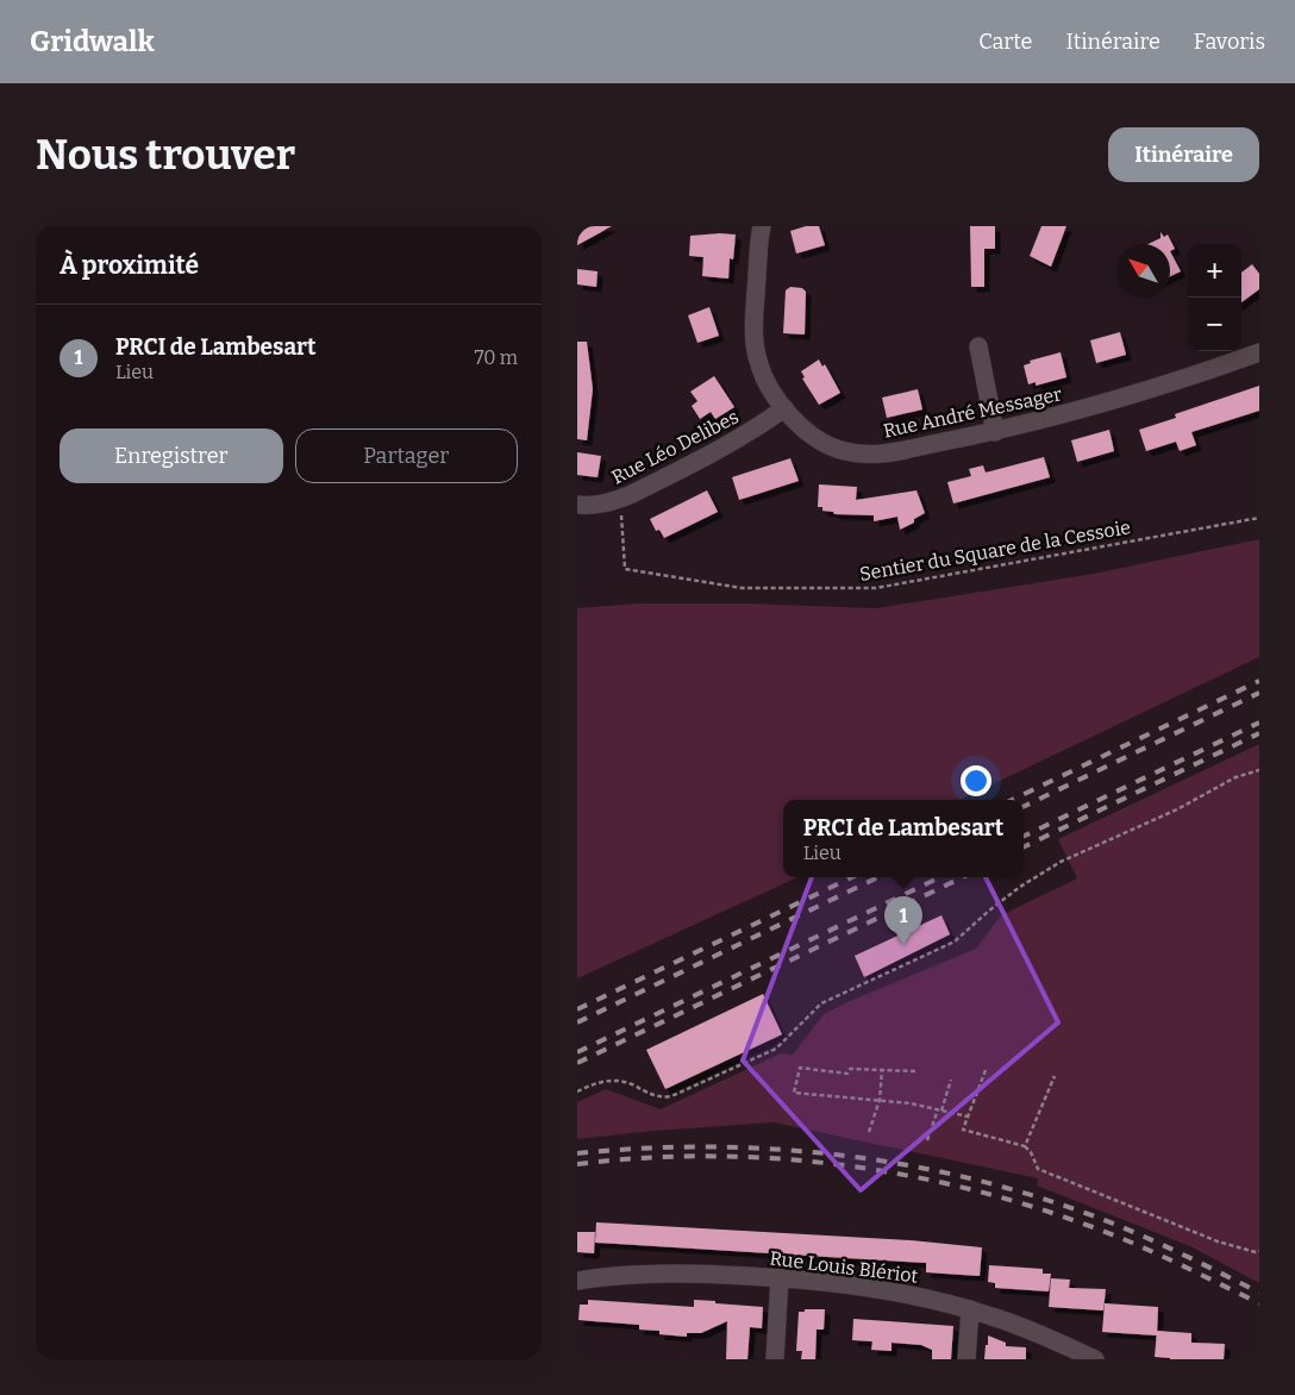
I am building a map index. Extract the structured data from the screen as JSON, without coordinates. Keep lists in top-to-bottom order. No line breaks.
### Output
{"streets":{"street":["Rue André Messager","Rue Léo Delibes","Rue Louis Blériot"],"path":["Sentier du Square de la Cessoie"]},"crossings":[["Rue André Messager","Rue Léo Delibes"],["Rue Léo Delibes","Sentier du Square de la Cessoie"]],"north":"top left","page":{"header":"Gridwalk","nav":["Carte","Itinéraire","Favoris"],"buttons":["Itinéraire",["Enregistrer","Partager"]],"title":"Nous trouver","heading":"À proximité","map_buttons":["+","−"],"list":[{"mark":"1","name":"PRCI de Lambesart","note":"Lieu","value":"70 m"}],"popup":["PRCI de Lambesart","Lieu"],"pins":"1"}}
